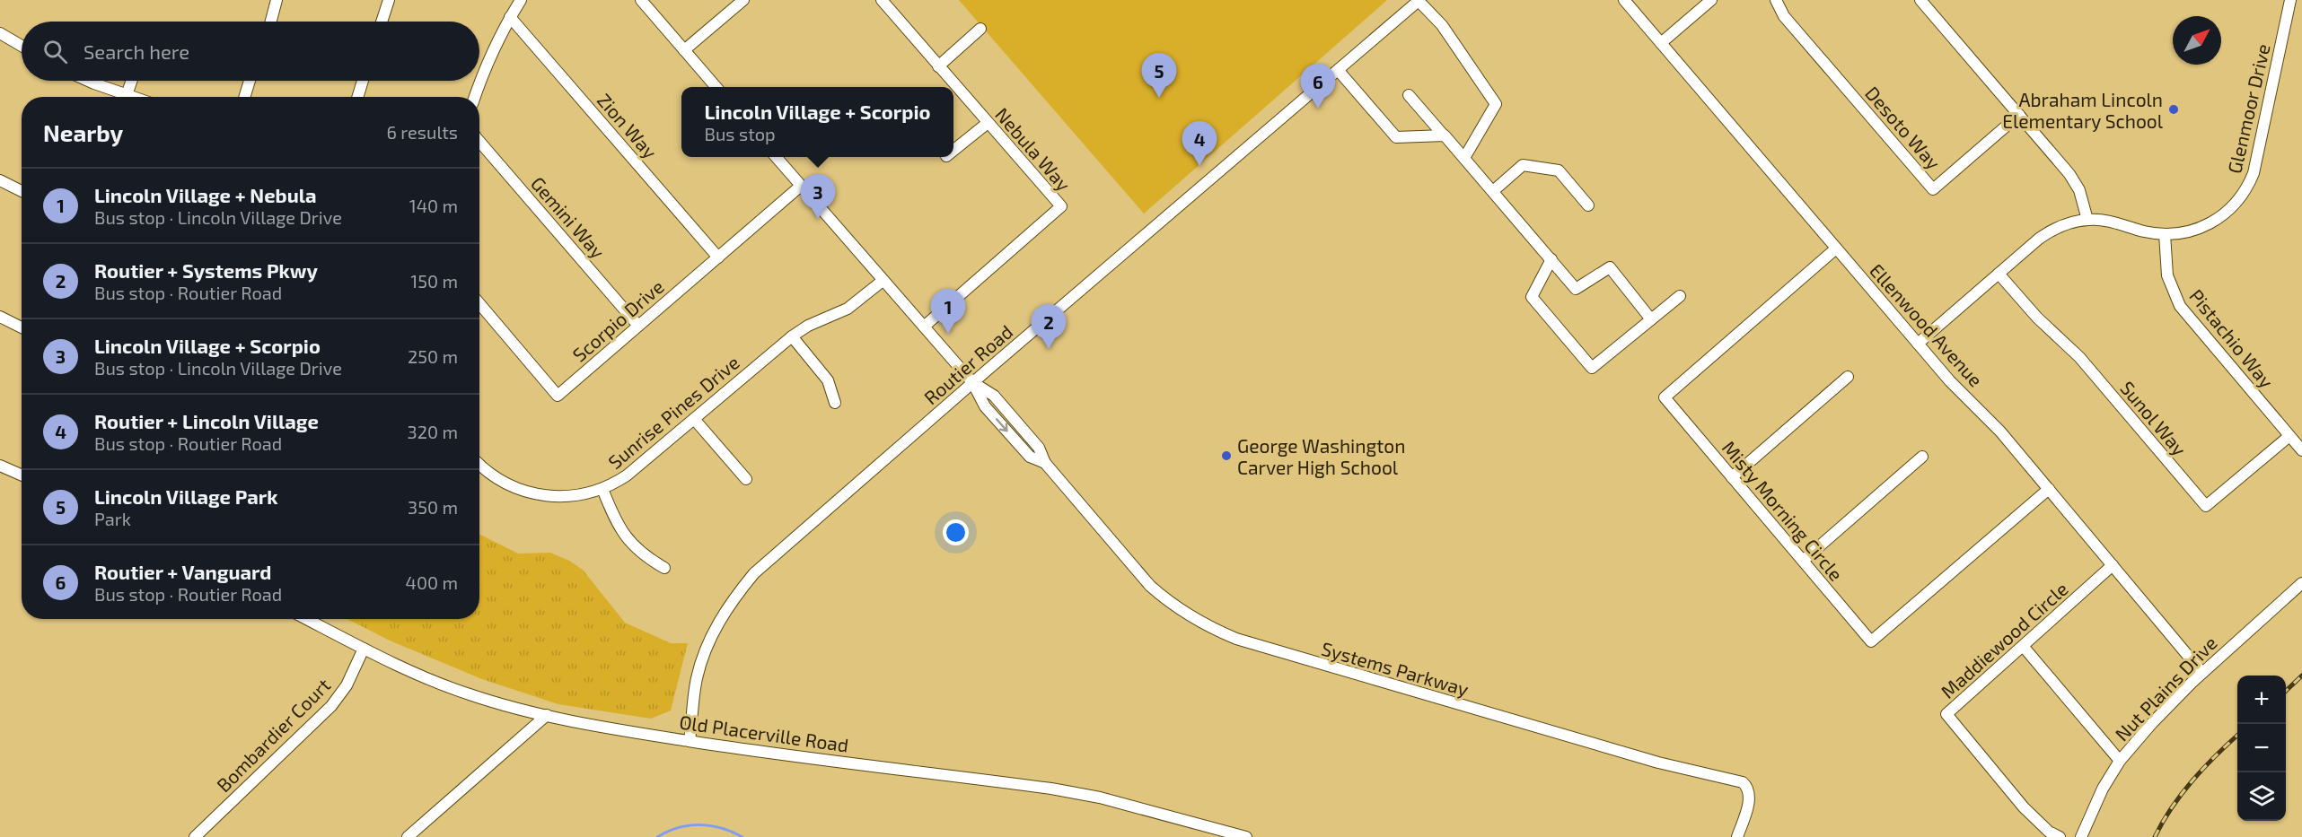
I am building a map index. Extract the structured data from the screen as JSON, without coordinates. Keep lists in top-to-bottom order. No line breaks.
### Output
{"streets":{"street":["Glenmoor Drive","Zion Way","Desoto Way","Nebula Way","Gemini Way","Scorpio Drive","Ellenwood Avenue","Pistachio Way","Routier Road","Sunrise Pines Drive","Sunol Way","Misty Morning Circle","Maddiewood Circle","Systems Parkway","Nut Plains Drive","Old Placerville Road","Bombardier Court"]},"crossings":[["Glenmoor Drive","Ellenwood Avenue"],["Glenmoor Drive","Pistachio Way"],["Glenmoor Drive","Sunol Way"],["Zion Way","Scorpio Drive"],["Nebula Way","Systems Parkway"],["Gemini Way","Scorpio Drive"],["Scorpio Drive","Systems Parkway"],["Ellenwood Avenue","Misty Morning Circle"],["Ellenwood Avenue","Maddiewood Circle"],["Ellenwood Avenue","Nut Plains Drive"],["Pistachio Way","Sunol Way"],["Routier Road","Systems Parkway"],["Routier Road","Old Placerville Road"],["Sunrise Pines Drive","Systems Parkway"],["Old Placerville Road","Bombardier Court"]],"places":["Abraham Lincoln Elementary School","George Washington Carver High School"],"north":"top right","page":{"search":"Search here","pins":["5","6","4","3","1","2"],"popup":["Lincoln Village + Scorpio","Bus stop"],"heading":["Nearby","6 results"],"list":[{"mark":"1","name":"Lincoln Village + Nebula","note":"Bus stop · Lincoln Village Drive","value":"140 m"},{"mark":"2","name":"Routier + Systems Pkwy","note":"Bus stop · Routier Road","value":"150 m"},{"mark":"3","name":"Lincoln Village + Scorpio","note":"Bus stop · Lincoln Village Drive","value":"250 m"},{"mark":"4","name":"Routier + Lincoln Village","note":"Bus stop · Routier Road","value":"320 m"},{"mark":"5","name":"Lincoln Village Park","note":"Park","value":"350 m"},{"mark":"6","name":"Routier + Vanguard","note":"Bus stop · Routier Road","value":"400 m"}],"map_buttons":["+","−"]}}
